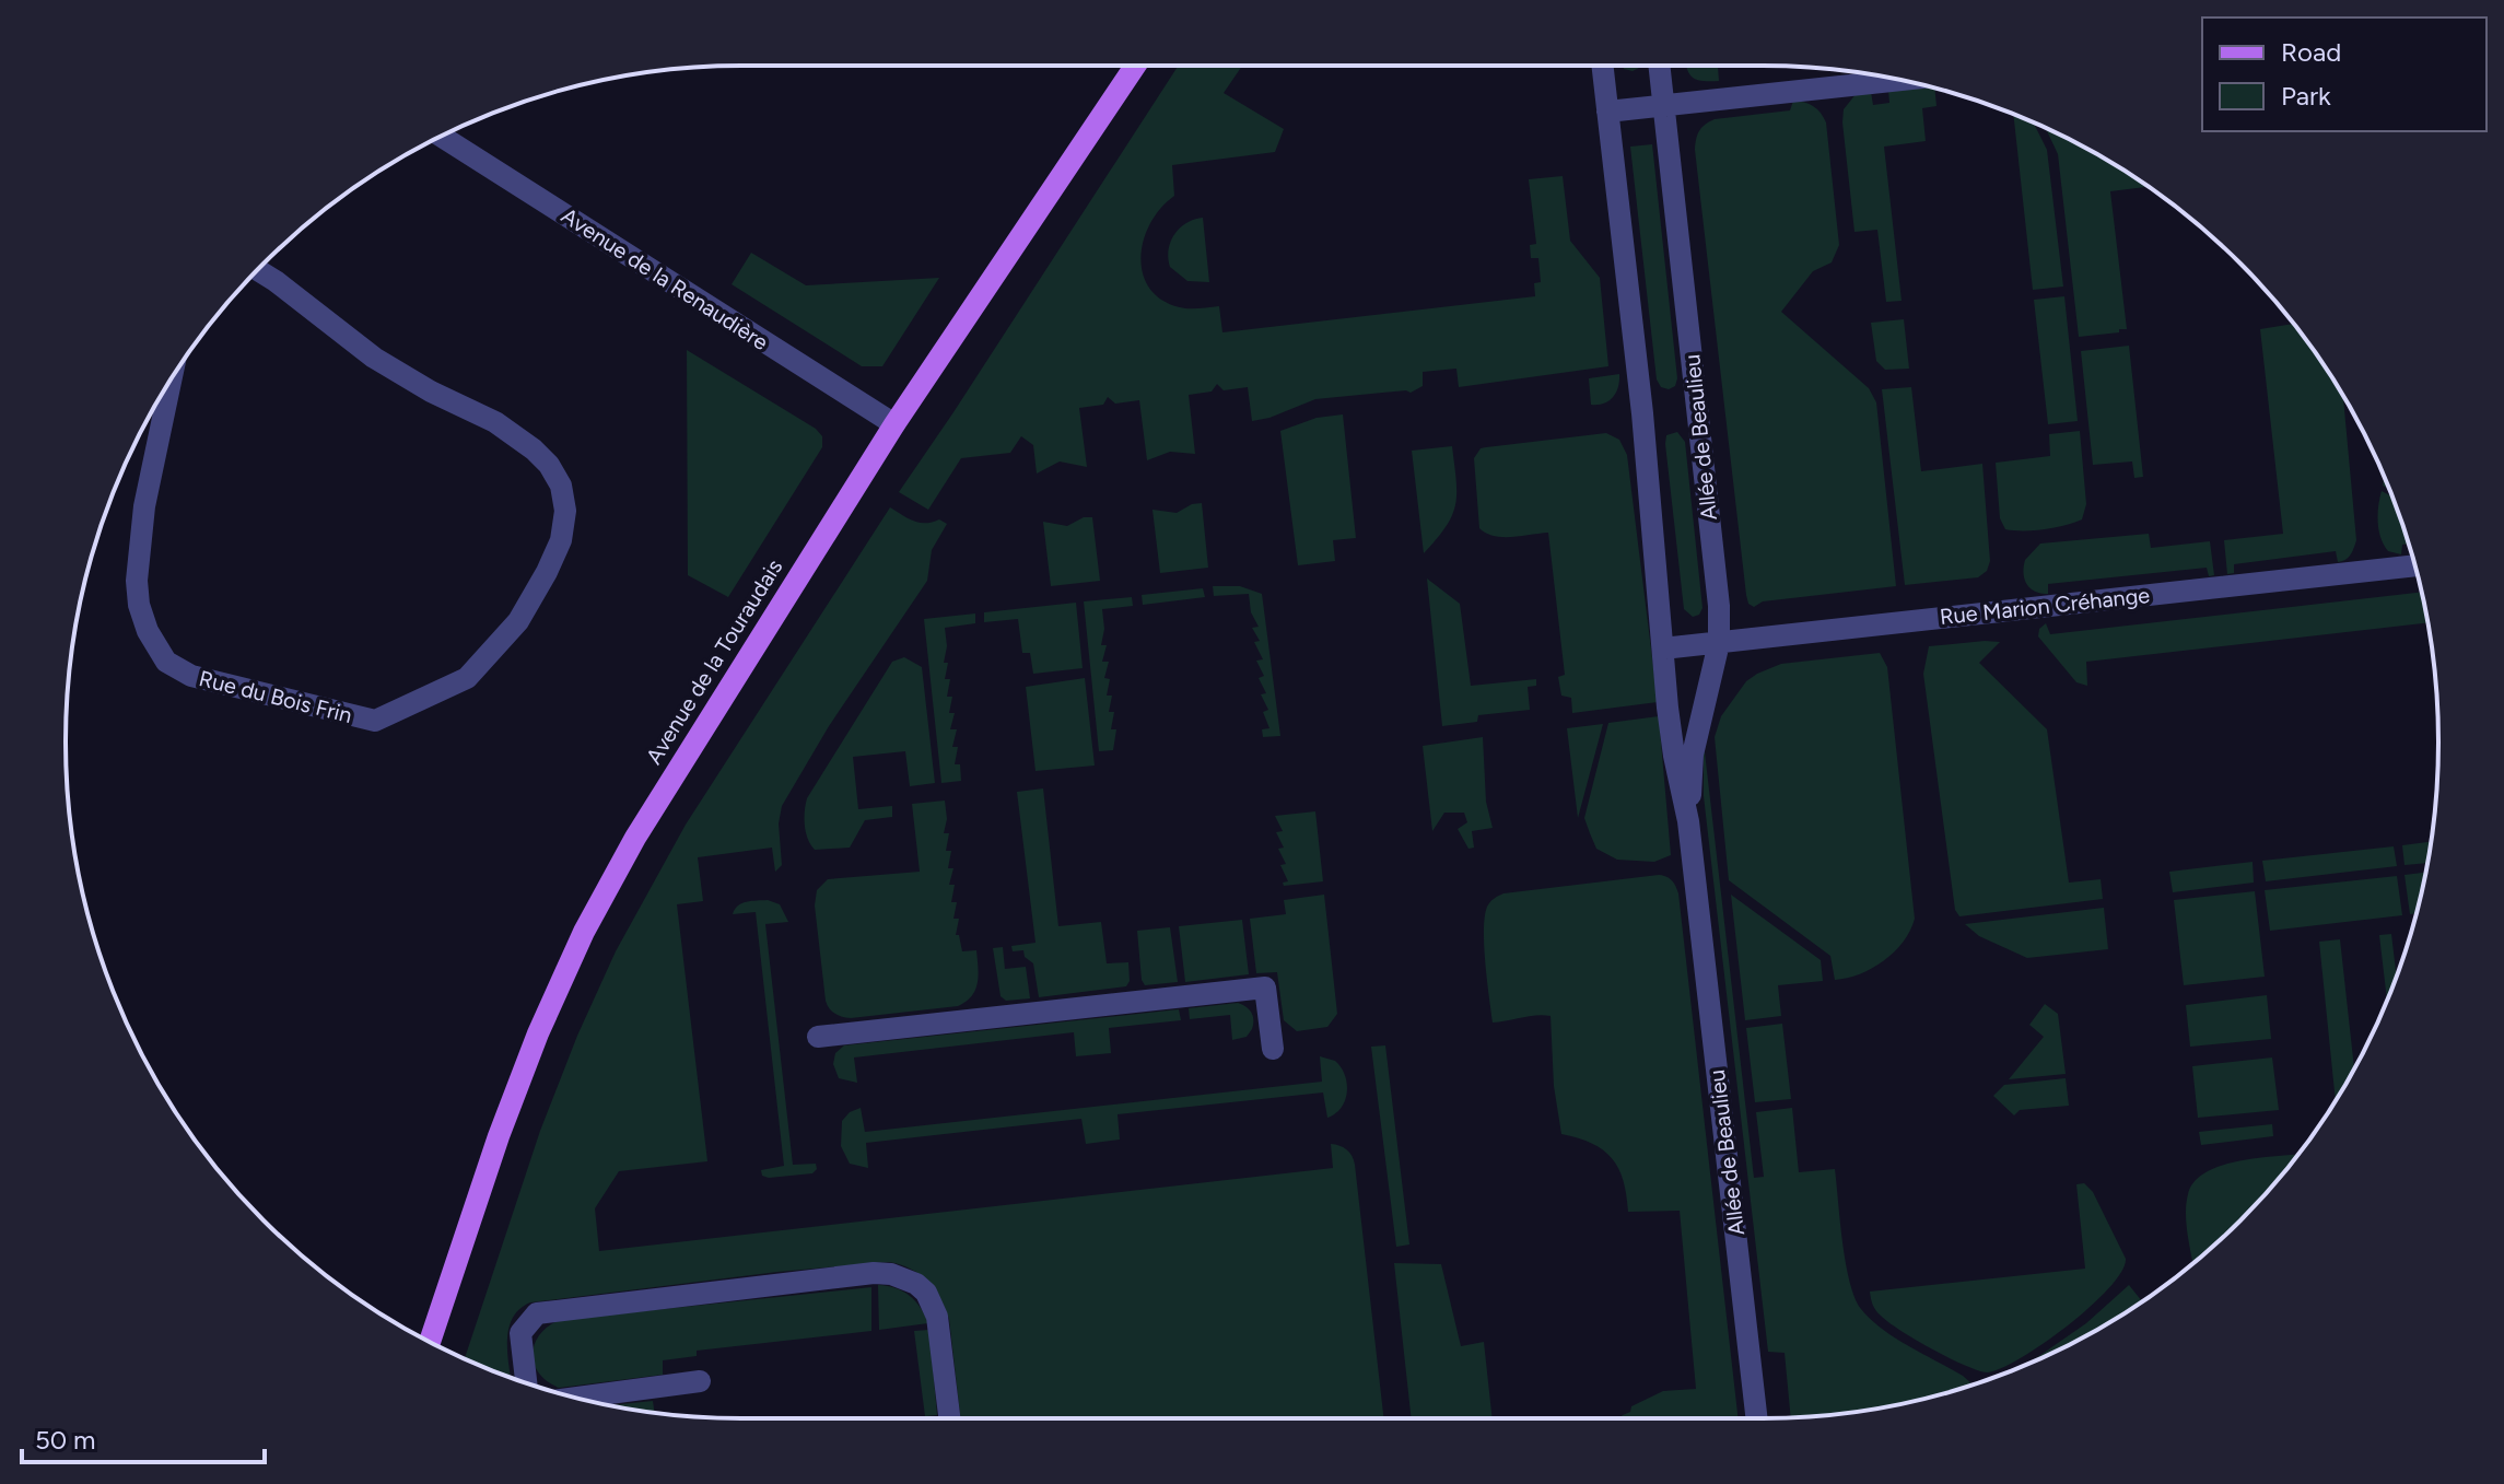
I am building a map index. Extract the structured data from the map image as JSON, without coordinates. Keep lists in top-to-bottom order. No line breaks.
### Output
{"streets":{"main road":["Avenue de la Touraudais"],"street":["Avenue de la Renaudière","Allée de Beaulieu","Rue Marion Créhange","Rue du Bois Frin"]},"crossings":[["Avenue de la Renaudière","Avenue de la Touraudais"],["Allée de Beaulieu","Rue Marion Créhange"]],"legend":["Road","Park"],"scale_bar":"50 m"}
